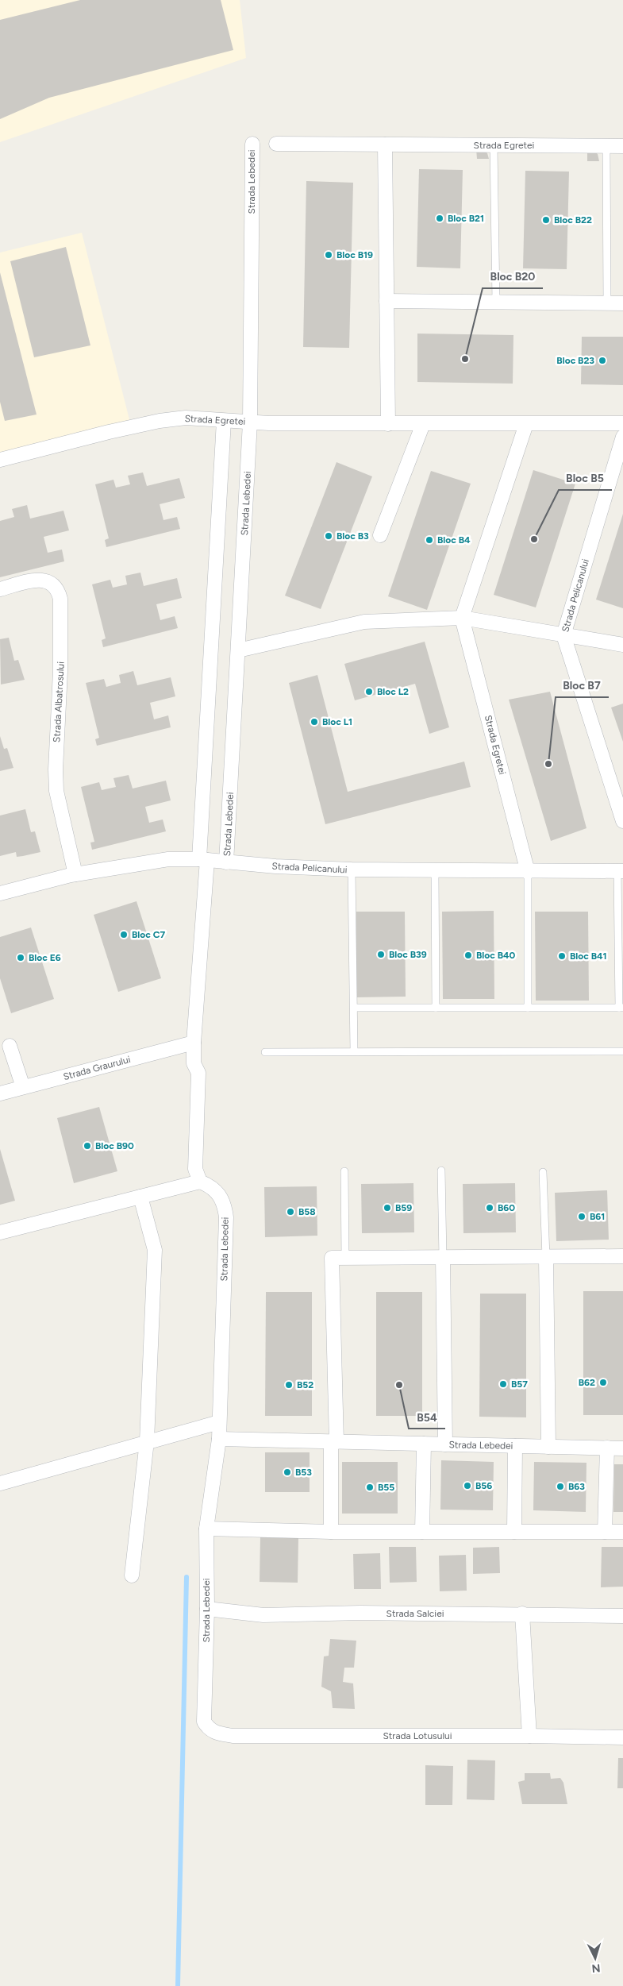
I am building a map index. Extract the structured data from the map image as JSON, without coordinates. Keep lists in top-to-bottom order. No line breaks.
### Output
{"streets":{"street":["Strada Egretei","Strada Lebedei","Strada Pelicanului","Strada Albatrosului","Strada Graurului","Strada Salciei","Strada Lotusului"]},"crossings":[["Strada Egretei","Strada Lebedei"],["Strada Egretei","Strada Pelicanului"],["Strada Lebedei","Strada Pelicanului"],["Strada Lebedei","Strada Graurului"],["Strada Lebedei","Strada Salciei"],["Strada Lebedei","Strada Lotusului"],["Strada Pelicanului","Strada Albatrosului"]],"places":["Bloc B21","Bloc B22","Bloc B19","Bloc B20","Bloc B23","Bloc B3","Bloc B5","Bloc B4","Bloc L2","Bloc L1","Bloc B7","Bloc C7","Bloc B39","Bloc B40","Bloc B41","Bloc E6","Bloc B90","B59","B60","B58","B61","B62","B57","B52","B54","B53","B56","B63","B55"],"north":"bottom"}
